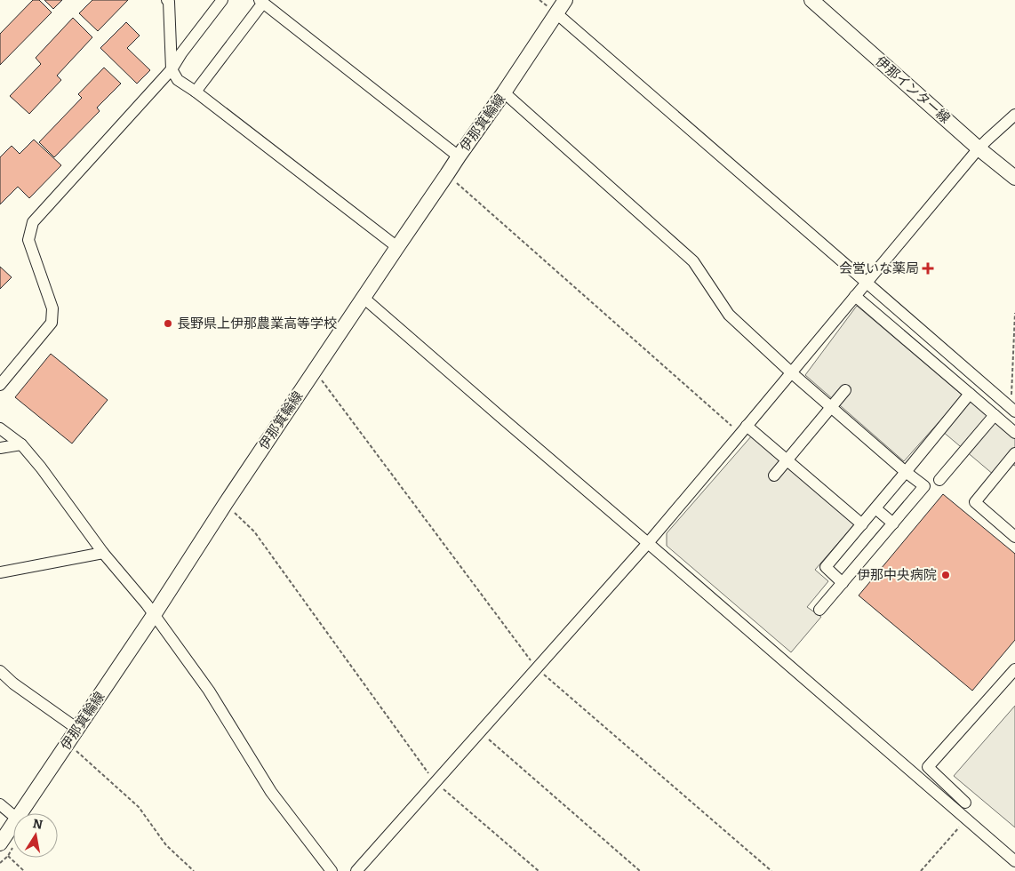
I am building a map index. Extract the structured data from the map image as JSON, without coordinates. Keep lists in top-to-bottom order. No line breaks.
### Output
{"streets":{"main road":["伊那インター線","伊那箕輪線"]},"places":{"health":["会営いな薬局"],"other":["長野県上伊那農業高等学校","伊那中央病院"]},"north":"top"}
